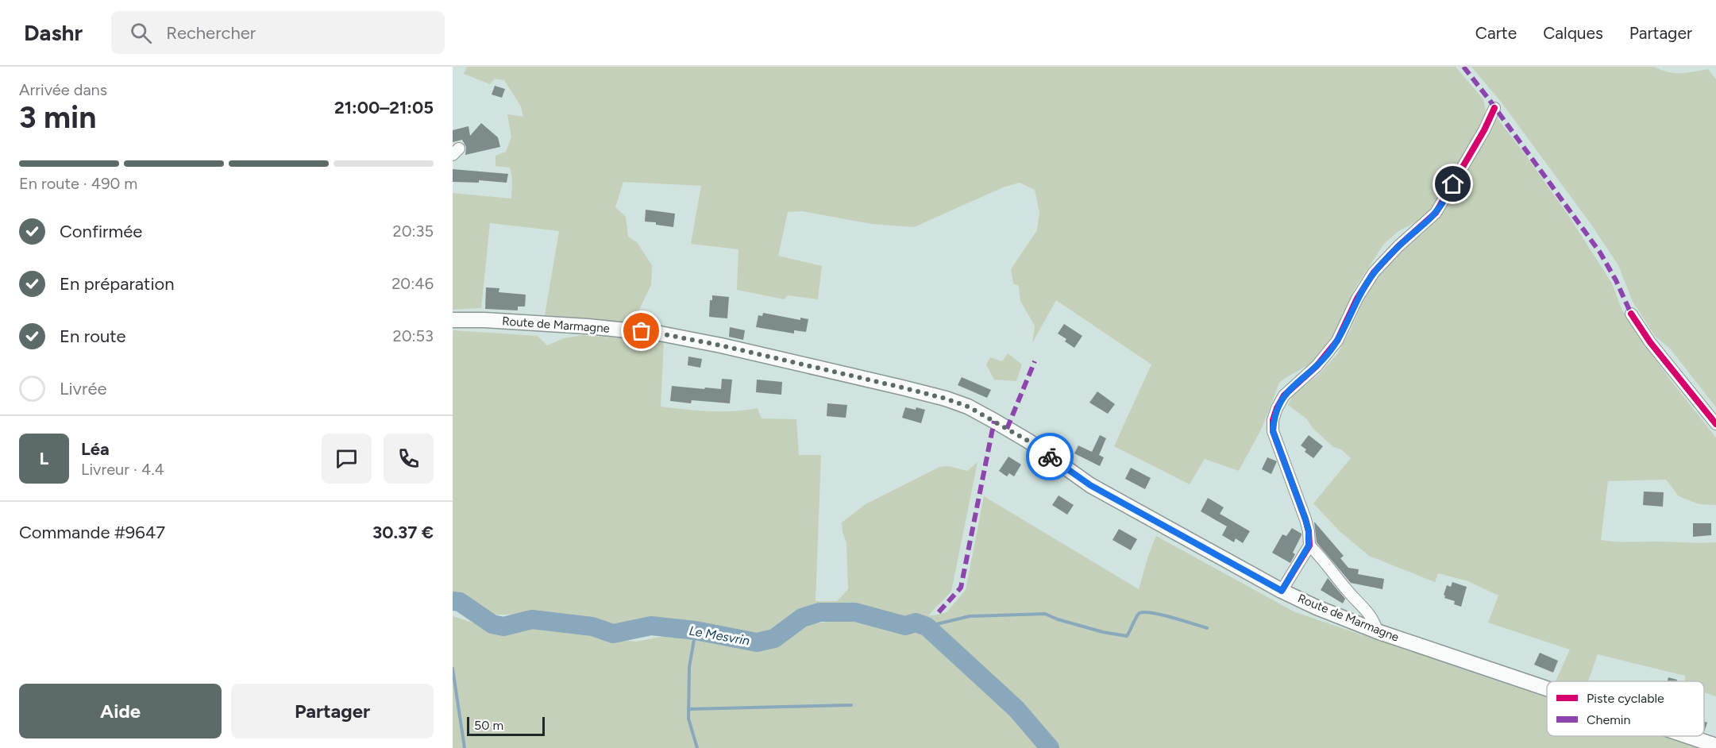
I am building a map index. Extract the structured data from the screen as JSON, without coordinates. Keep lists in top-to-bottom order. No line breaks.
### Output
{"streets":{"main road":["Route de Marmagne"]},"water":["Le Mesvrin"],"legend":["Piste cyclable","Chemin"],"scale_bar":"50 m","page":{"header":"Dashr","search":"Rechercher","nav":["Carte","Calques","Partager"],"heading":["3 min","Arrivée dans","21:00–21:05"],"panel":["Léa","Livreur · 4.4","Commande #9647","30.37 €"],"bar":"En route · 490 m","list":[["Confirmée","20:35"],["En préparation","20:46"],["En route","20:53"],"Livrée"],"round":"L","buttons":["Aide","Partager"],"scale":"50 m"}}
